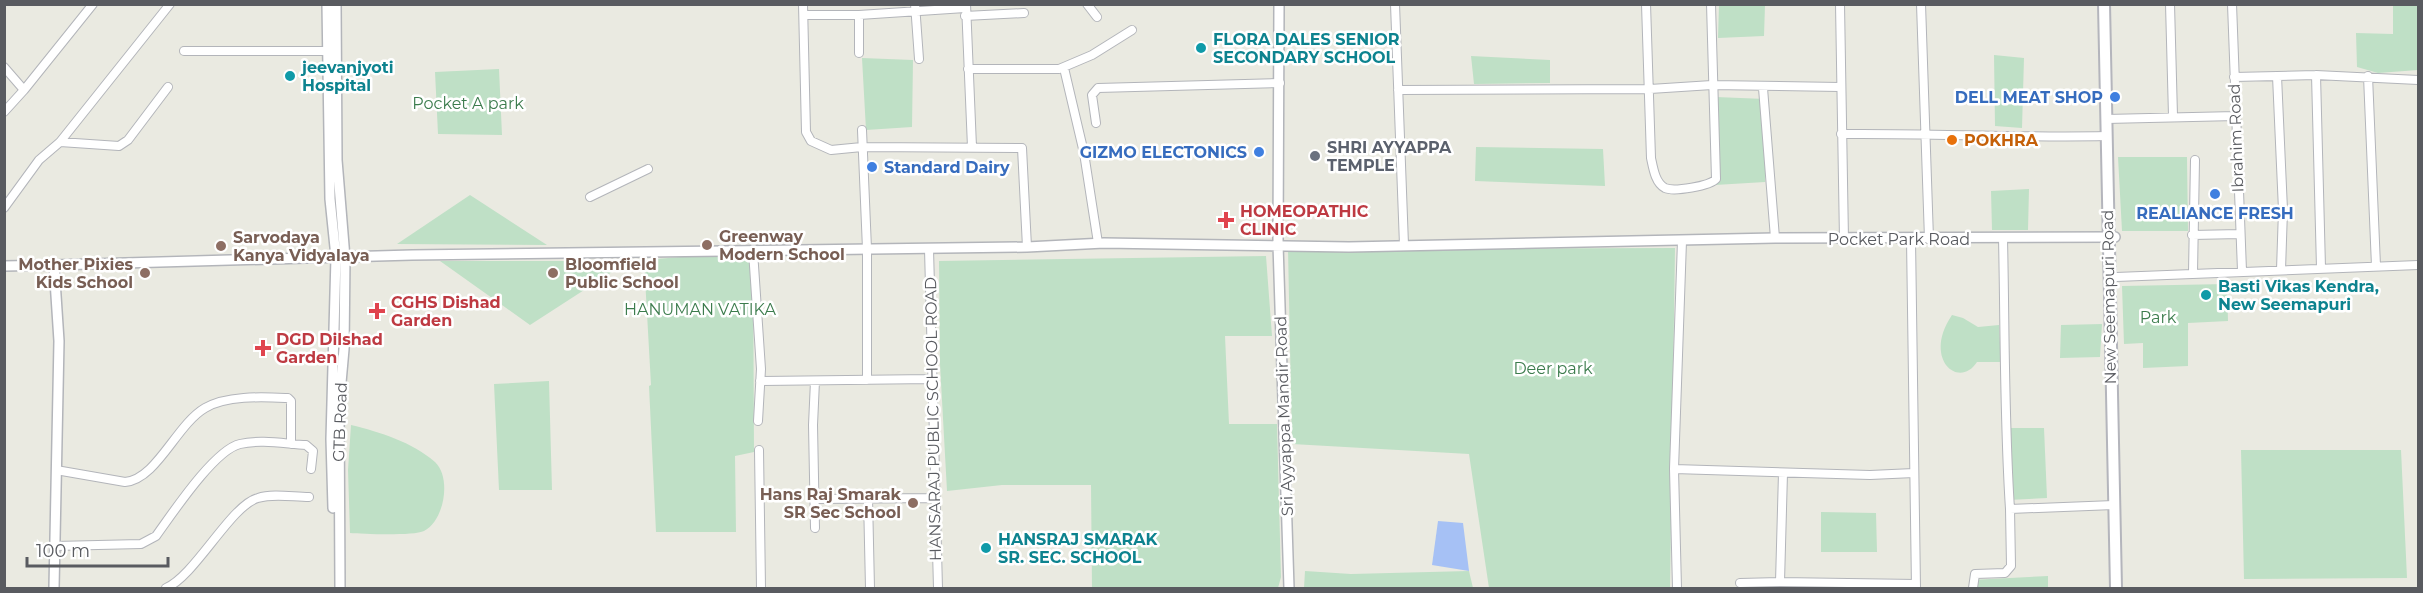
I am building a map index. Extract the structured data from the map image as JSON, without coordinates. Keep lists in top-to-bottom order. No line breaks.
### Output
{"streets":{"main road":["New Seemapuri Road"],"street":["Ibrahim Road","Pocket Park Road","Sri Ayyappa Mandir Road","HANSARAJ PUBLIC SCHOOL ROAD","GTB Road"]},"crossings":[["Pocket Park Road","New Seemapuri Road"],["Pocket Park Road","Sri Ayyappa Mandir Road"],["Pocket Park Road","HANSARAJ PUBLIC SCHOOL ROAD"],["Pocket Park Road","GTB Road"]],"parks":["Pocket A park","HANUMAN VATIKA","Park","Deer park"],"places":{"other":["FLORA DALES SENIOR SECONDARY SCHOOL","jeevanjyoti Hospital","DELL MEAT SHOP","POKHRA","GIZMO ELECTONICS","SHRI AYYAPPA TEMPLE","Standard Dairy","REALIANCE FRESH","Greenway Modern School","Sarvodaya Kanya Vidyalaya","Mother Pixies Kids School","Bloomfield Public School","Basti Vikas Kendra, New Seemapuri","Hans Raj Smarak SR Sec School","HANSRAJ SMARAK SR. SEC. SCHOOL"],"health":["HOMEOPATHIC CLINIC","CGHS Dishad Garden","DGD Dilshad Garden"]},"scale_bar":"100 m"}
